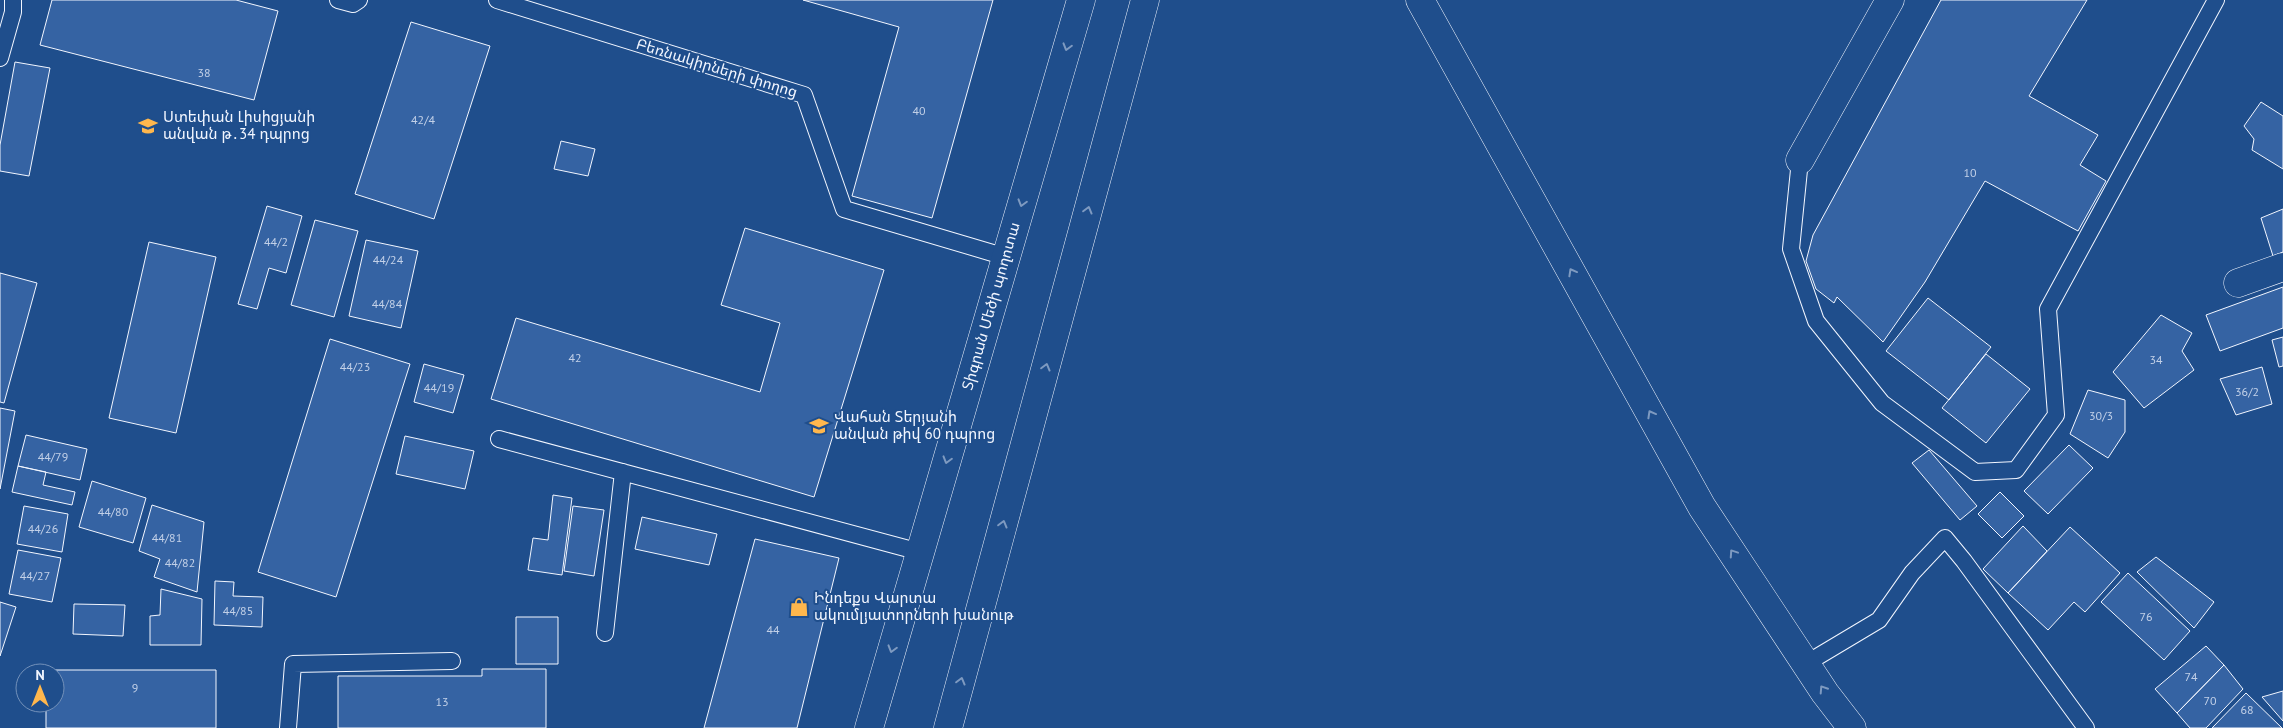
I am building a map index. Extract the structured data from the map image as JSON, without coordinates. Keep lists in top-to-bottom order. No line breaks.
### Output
{"streets":{"main road":["Տիգրան Մեծի պողոտա"],"lane":["Բեռնակիրների փողոց"]},"crossings":[["Բեռնակիրների փողոց","Տիգրան Մեծի պողոտա"]],"places":{"school or university":["Ստեփան Լիսիցյանի անվան թ․34 դպրոց","Վահան Տերյանի անվան թիվ 60 դպրոց"],"shop":["Ինդեքս Վարտա ակումլյատորների խանութ"]},"house_numbers":["38","40","42/4","10","44/2","44/24","44/84","42","34","44/23","44/19","36/2","30/3","44/79","44/80","44/26","44/81","44/82","44/27","44/85","76","44","74","9","70","13","68"],"north":"top"}
